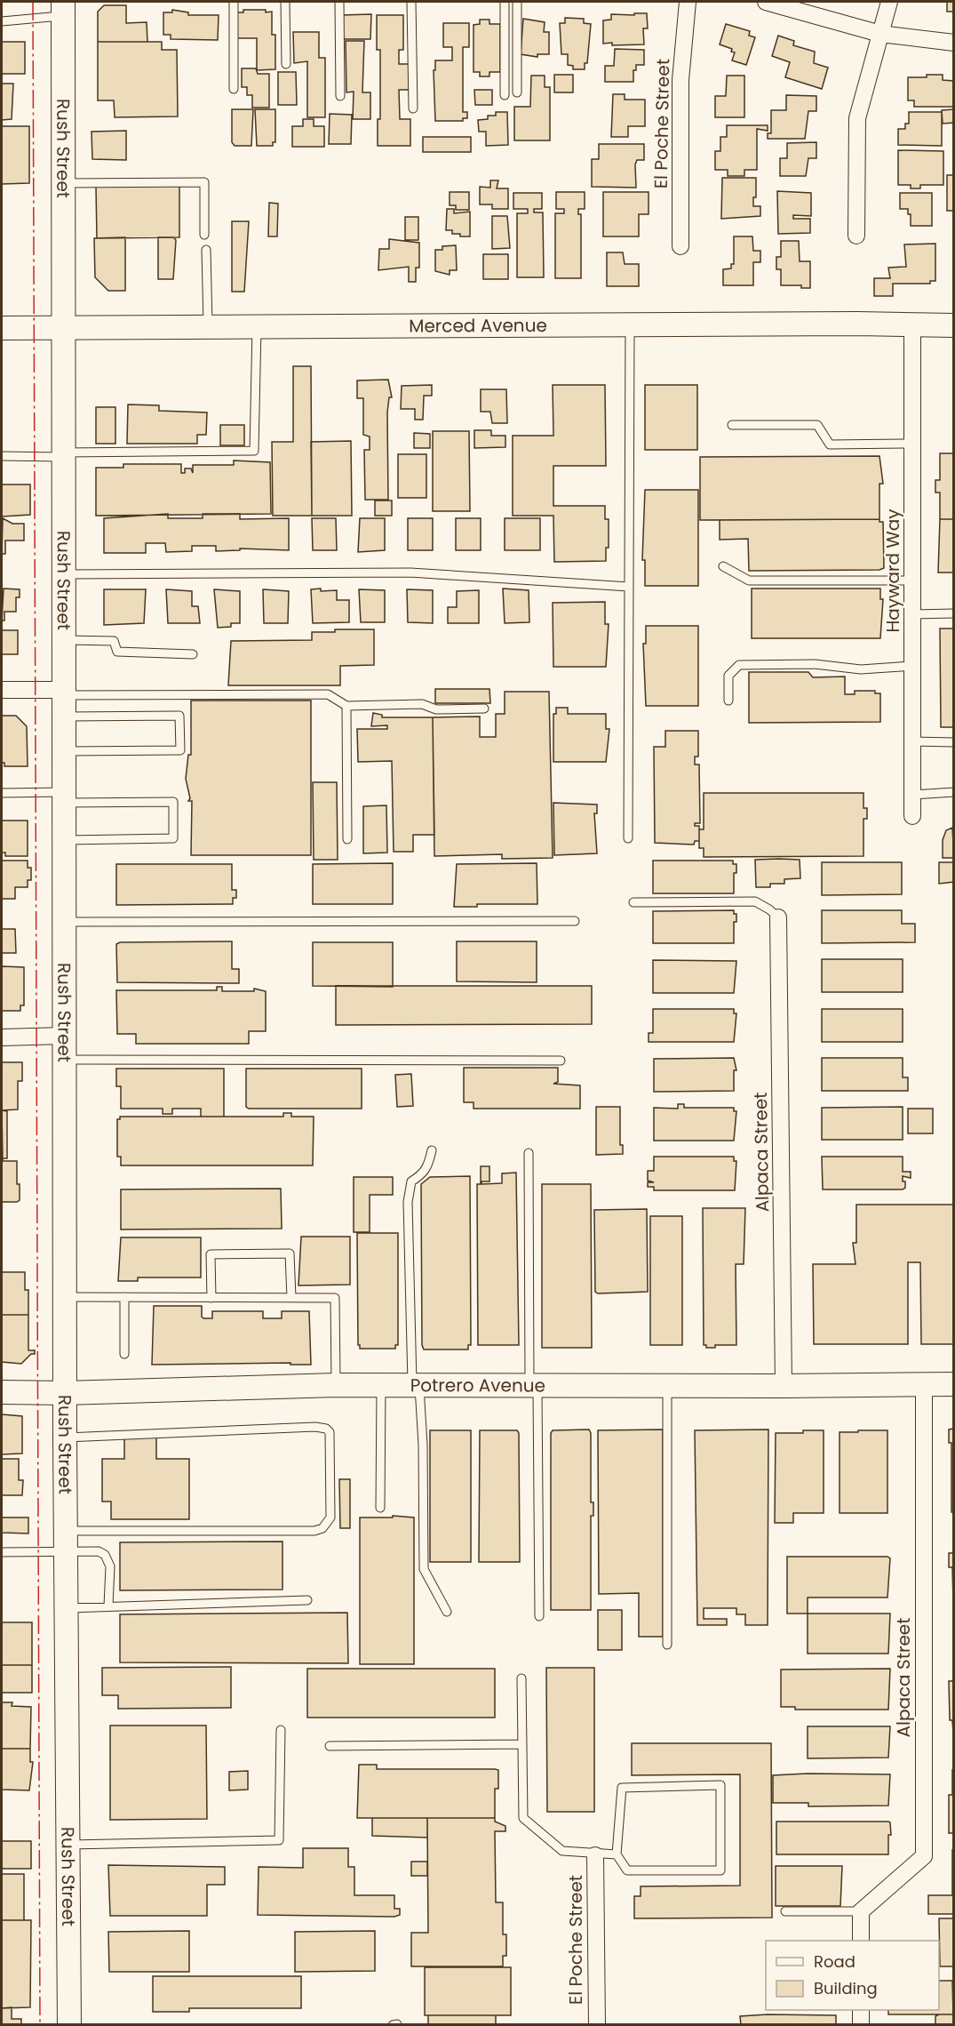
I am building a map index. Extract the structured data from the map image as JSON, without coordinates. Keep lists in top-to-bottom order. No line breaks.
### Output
{"streets":{"street":["El Poche Street","Rush Street","Merced Avenue","Hayward Way","Alpaca Street","Potrero Avenue"]},"crossings":[["Rush Street","Merced Avenue"],["Rush Street","Potrero Avenue"],["Merced Avenue","Hayward Way"],["Alpaca Street","Potrero Avenue"]],"legend":["Road","Building"]}
